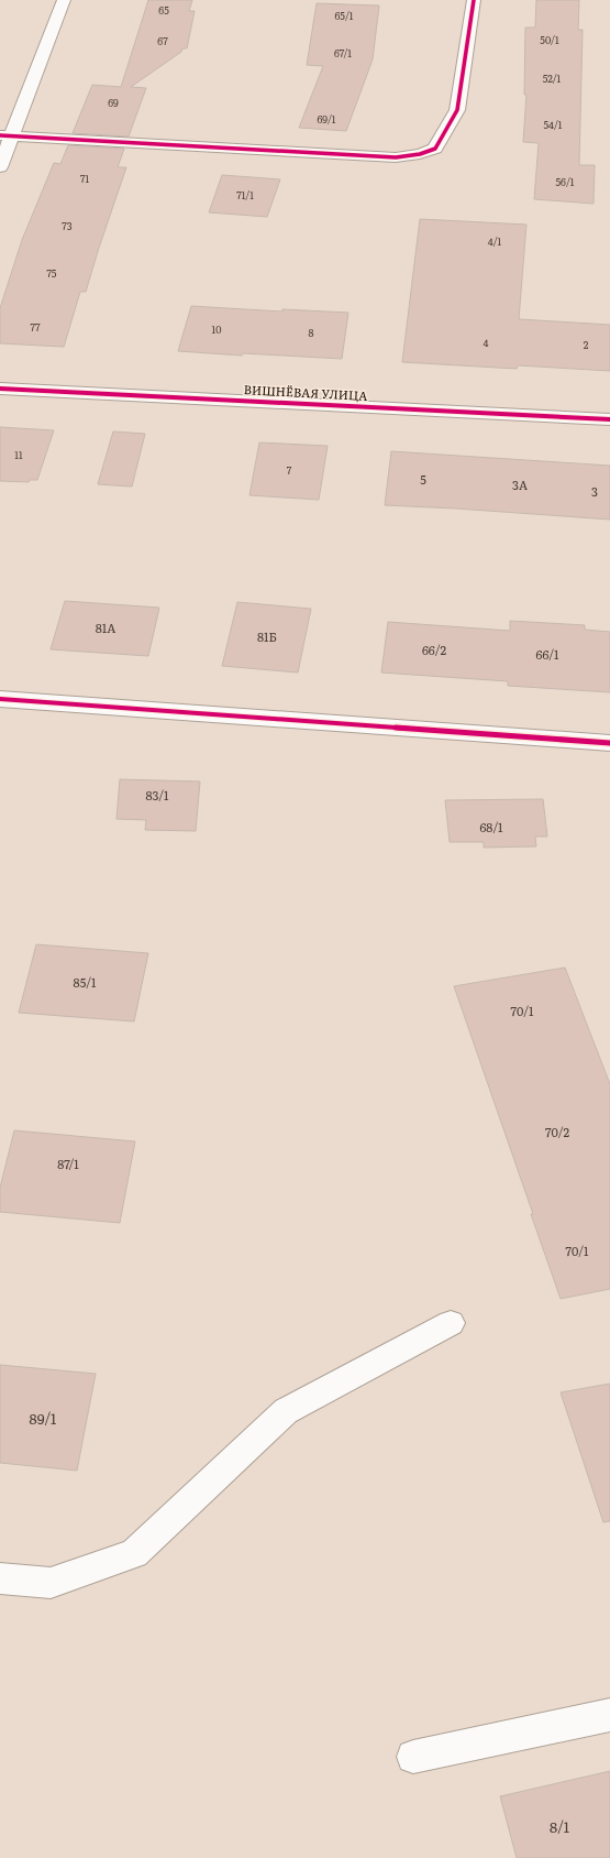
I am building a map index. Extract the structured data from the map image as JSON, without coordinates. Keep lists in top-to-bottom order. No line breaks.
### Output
{"streets":{"street":["ВИШНЁВАЯ УЛИЦА"]},"house_numbers":["65","65/1","50/1","67","67/1","52/1","69","69/1","54/1","71","56/1","71/1","73","4/1","75","77","10","8","4","2","11","7","5","3А","3","81А","81Б","66/2","66/1","83/1","68/1","85/1","70/1","70/2","87/1","70/1","89/1","8/1"]}
